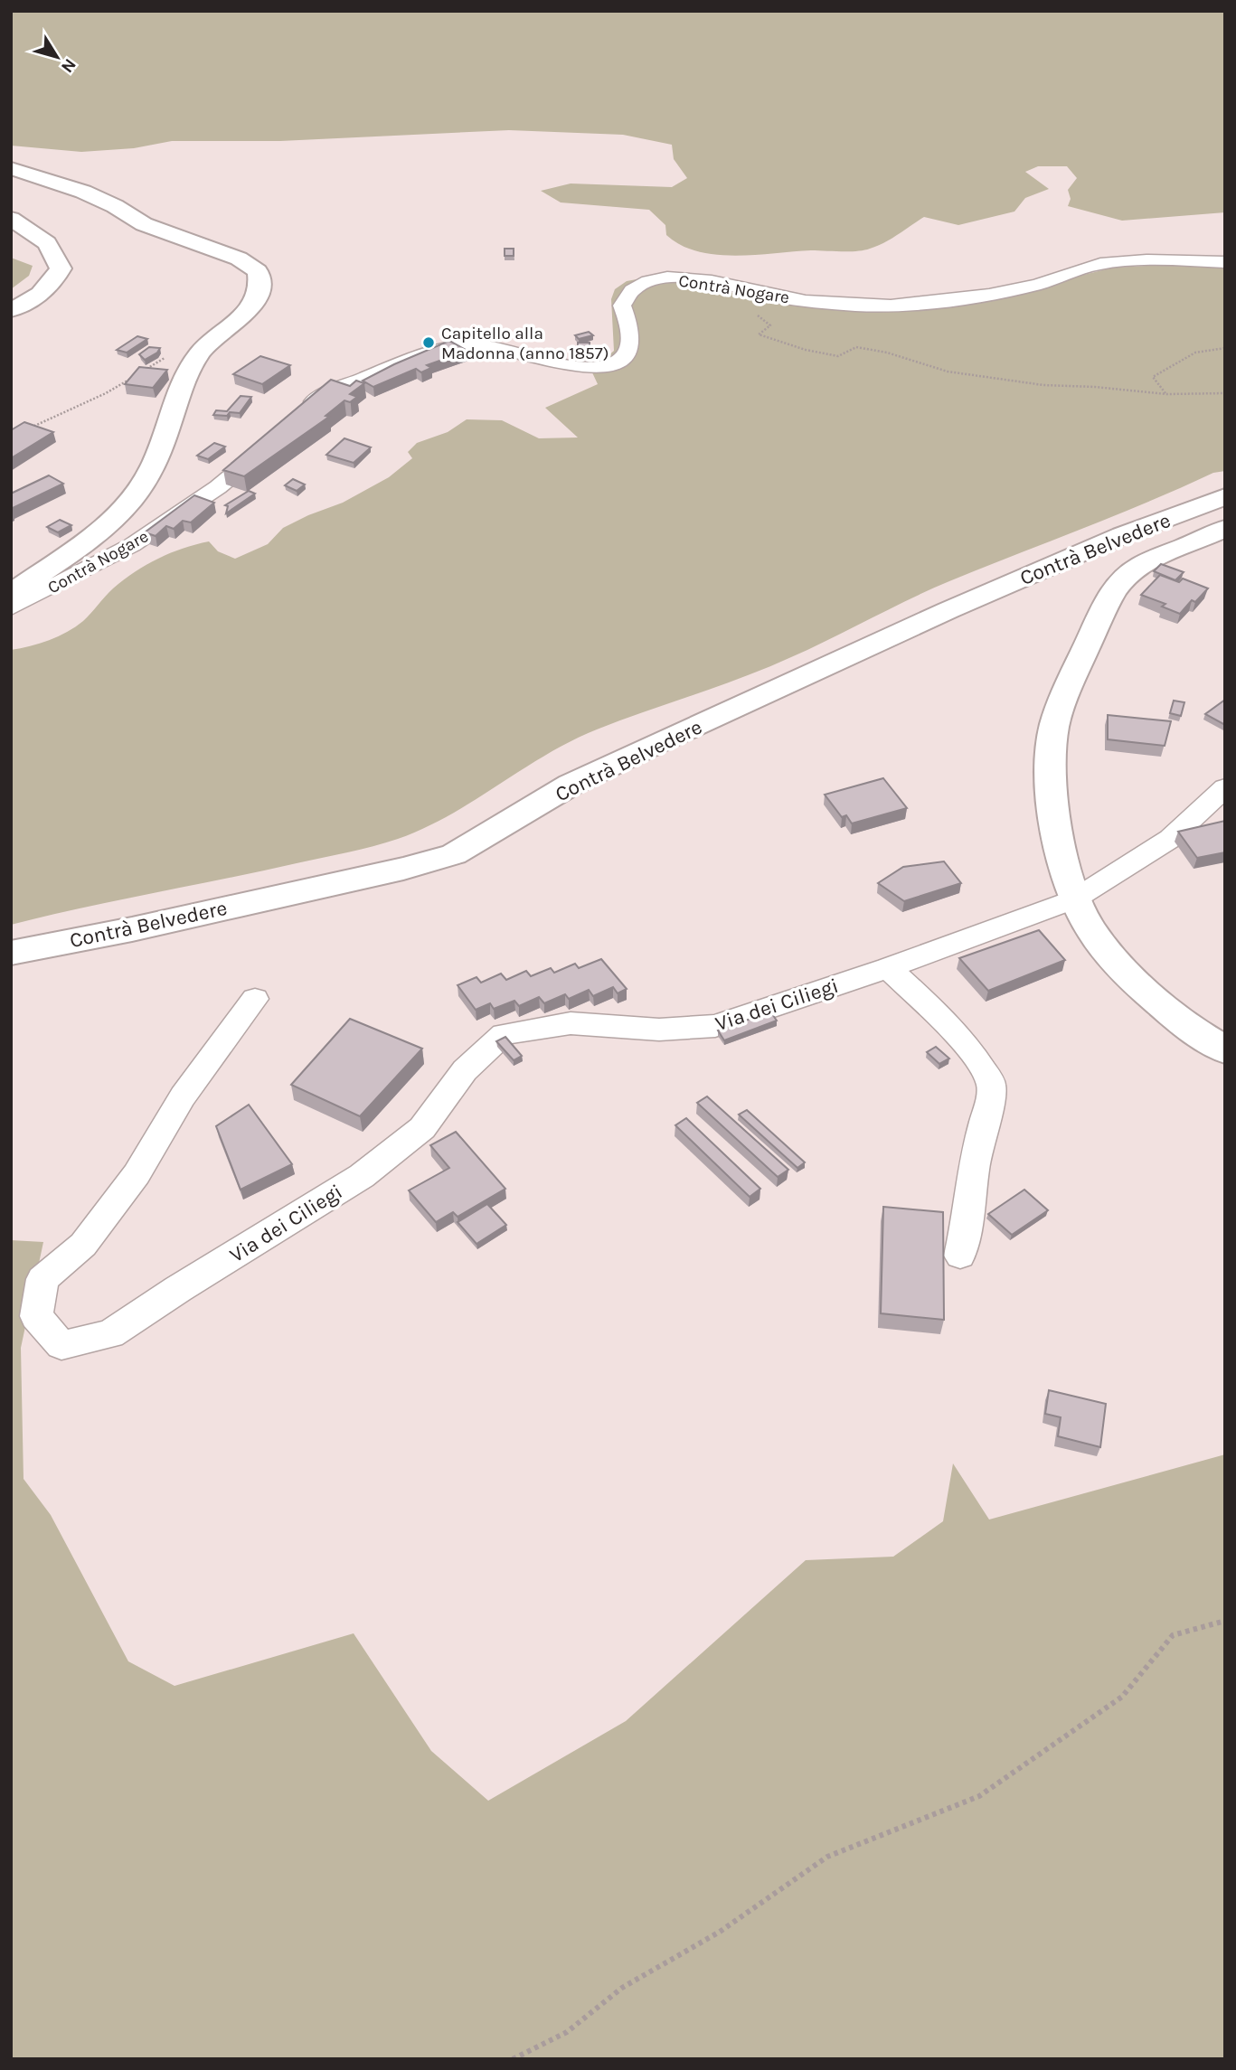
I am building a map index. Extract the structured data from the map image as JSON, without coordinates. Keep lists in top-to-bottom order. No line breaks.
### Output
{"streets":{"street":["Contrà Nogare","Contrà Belvedere","Via dei Ciliegi"]},"places":["Capitello alla Madonna (anno 1857)"],"north":"bottom right"}
